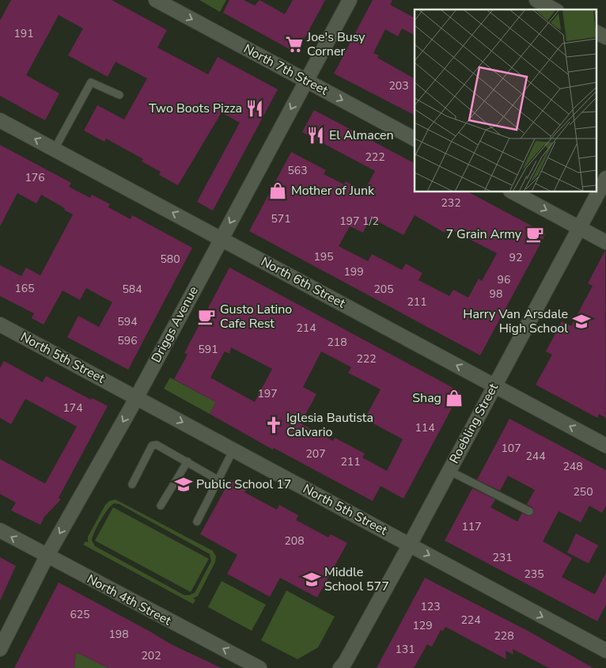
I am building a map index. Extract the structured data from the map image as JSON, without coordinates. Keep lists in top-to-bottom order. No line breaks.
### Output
{"streets":{"street":["North 7th Street","North 6th Street","Driggs Avenue","North 5th Street","Roebling Street","North 4th Street"]},"crossings":[["North 7th Street","Driggs Avenue"],["North 6th Street","Driggs Avenue"],["North 6th Street","Roebling Street"],["Driggs Avenue","North 5th Street"],["Driggs Avenue","North 4th Street"],["North 5th Street","Roebling Street"]],"one_way":["North 7th Street","North 6th Street","Driggs Avenue","North 5th Street","North 4th Street"],"places":{"supermarket":["Joe's Busy Corner"],"restaurant":["Two Boots Pizza","El Almacen"],"shop":["Mother of Junk","Shag"],"cafe":["7 Grain Army","Gusto Latino Cafe Rest"],"school or university":["Harry Van Arsdale High School","Public School 17","Middle School 577"],"church":["Iglesia Bautista Calvario"]},"house_numbers":["191","203","222","563","176","232","571","197 1/2","195","92","580","199","96","165","584","205","98","211","594","214","596","218","591","222","197","174","114","107","207","244","211","248","250","117","208","231","235","123","625","224","129","198","228","131","202"]}
